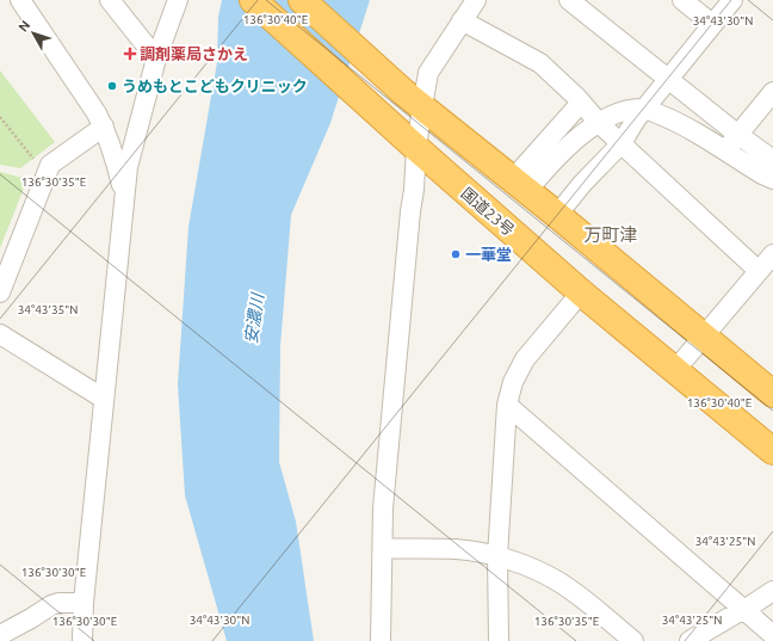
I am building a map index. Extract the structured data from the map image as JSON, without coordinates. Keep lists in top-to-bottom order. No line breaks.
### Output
{"streets":{"highway":["国道23号"]},"districts":["万町津"],"water":["安濃川"],"places":{"health":["調剤薬局さかえ"],"other":["うめもとこどもクリニック","一華堂"]},"north":"top left","coordinates":["136°30'40\"E","34°43'30\"N","136°30'35\"E","34°43'35\"N","34°43'25\"N","136°30'30\"E"]}
